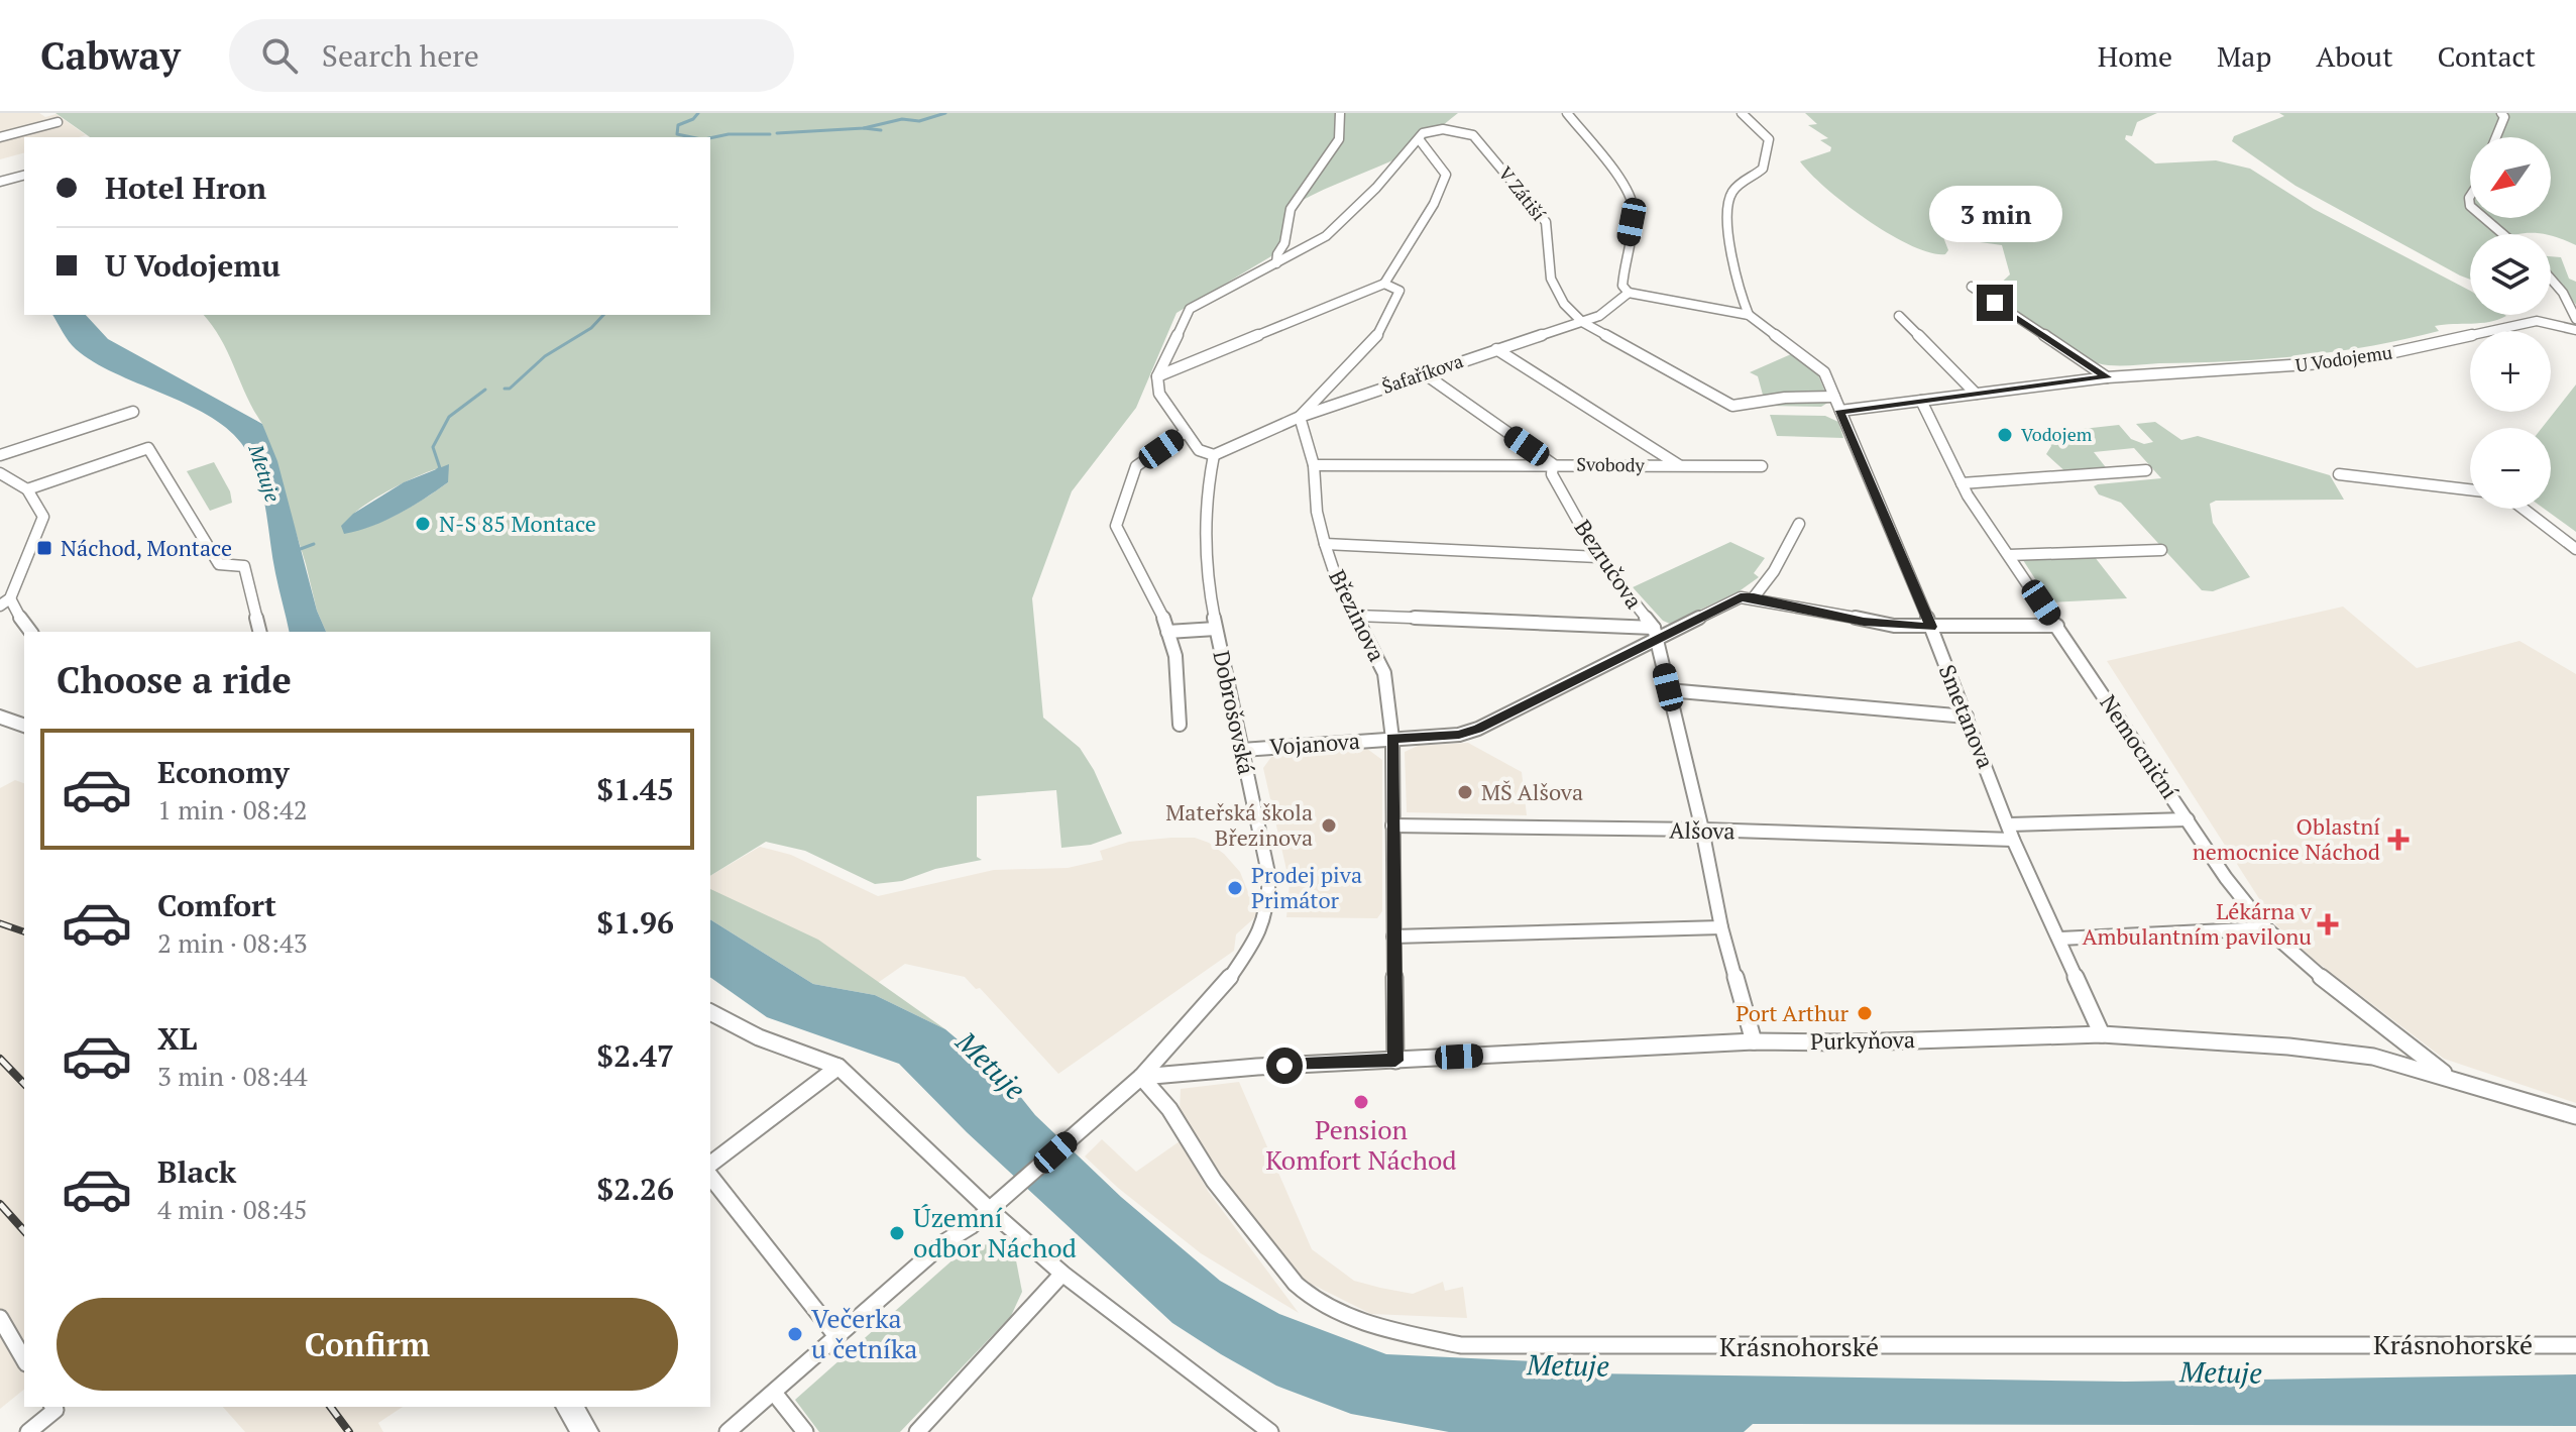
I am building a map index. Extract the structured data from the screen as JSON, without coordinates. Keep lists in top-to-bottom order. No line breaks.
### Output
{"streets":{"street":["V Zátiší","U Vodojemu","Šafaříkova","Svobody","Bezručova","Březinova","Dobrošovská","Smetanova","Vojanova","Nemocniční","Alšova","Purkyňova","Krásnohorské"]},"crossings":[["V Zátiší","Šafaříkova"],["V Zátiší","Smetanova"],["U Vodojemu","Smetanova"],["U Vodojemu","Nemocniční"],["Šafaříkova","Březinova"],["Šafaříkova","Dobrošovská"],["Svobody","Bezručova"],["Svobody","Březinova"],["Bezručova","Vojanova"],["Bezručova","Alšova"],["Bezručova","Purkyňova"],["Březinova","Vojanova"],["Březinova","Alšova"],["Březinova","Purkyňova"],["Dobrošovská","Vojanova"],["Dobrošovská","Purkyňova"],["Dobrošovská","Krásnohorské"],["Smetanova","Alšova"],["Smetanova","Purkyňova"],["Nemocniční","Purkyňova"],["Purkyňova","Krásnohorské"]],"water":["Metuje"],"places":{"other":["Vodojem","N-S 85 Montace","MŠ Alšova","Mateřská škola Březinova","Prodej piva Primátor","Port Arthur","Pension Komfort Náchod","Územní odbor Náchod","Večerka u četníka"],"transit":["Náchod, Montace"],"health":["Oblastní nemocnice Náchod","Lékárna v Ambulantním pavilonu"]},"north":"bottom left","page":{"header":"Cabway","search":"Search here","nav":["Home","Map","About","Contact"],"map_buttons":["+","−"],"banner":["Hotel Hron","U Vodojemu"],"bubble":"3 min","heading":"Choose a ride","list":[{"name":"Economy","note":"1 min · 08:42","value":"$1.45"},{"name":"Comfort","note":"2 min · 08:43","value":"$1.96"},{"name":"XL","note":"3 min · 08:44","value":"$2.47"},{"name":"Black","note":"4 min · 08:45","value":"$2.26"}],"buttons":"Confirm"}}
